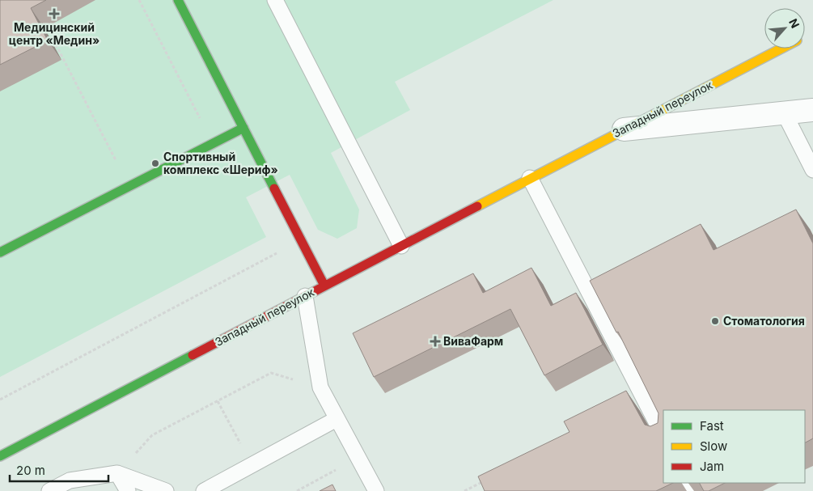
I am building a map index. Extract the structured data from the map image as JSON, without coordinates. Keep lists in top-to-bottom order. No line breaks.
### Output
{"streets":{"main road":["Западный переулок"]},"places":{"health":["Медицинский центр «Медин»","ВиваФарм"],"other":["Спортивный комплекс «Шериф»","Стоматология"]},"legend":["Fast","Slow","Jam"],"scale_bar":"20 m","north":"top right"}
